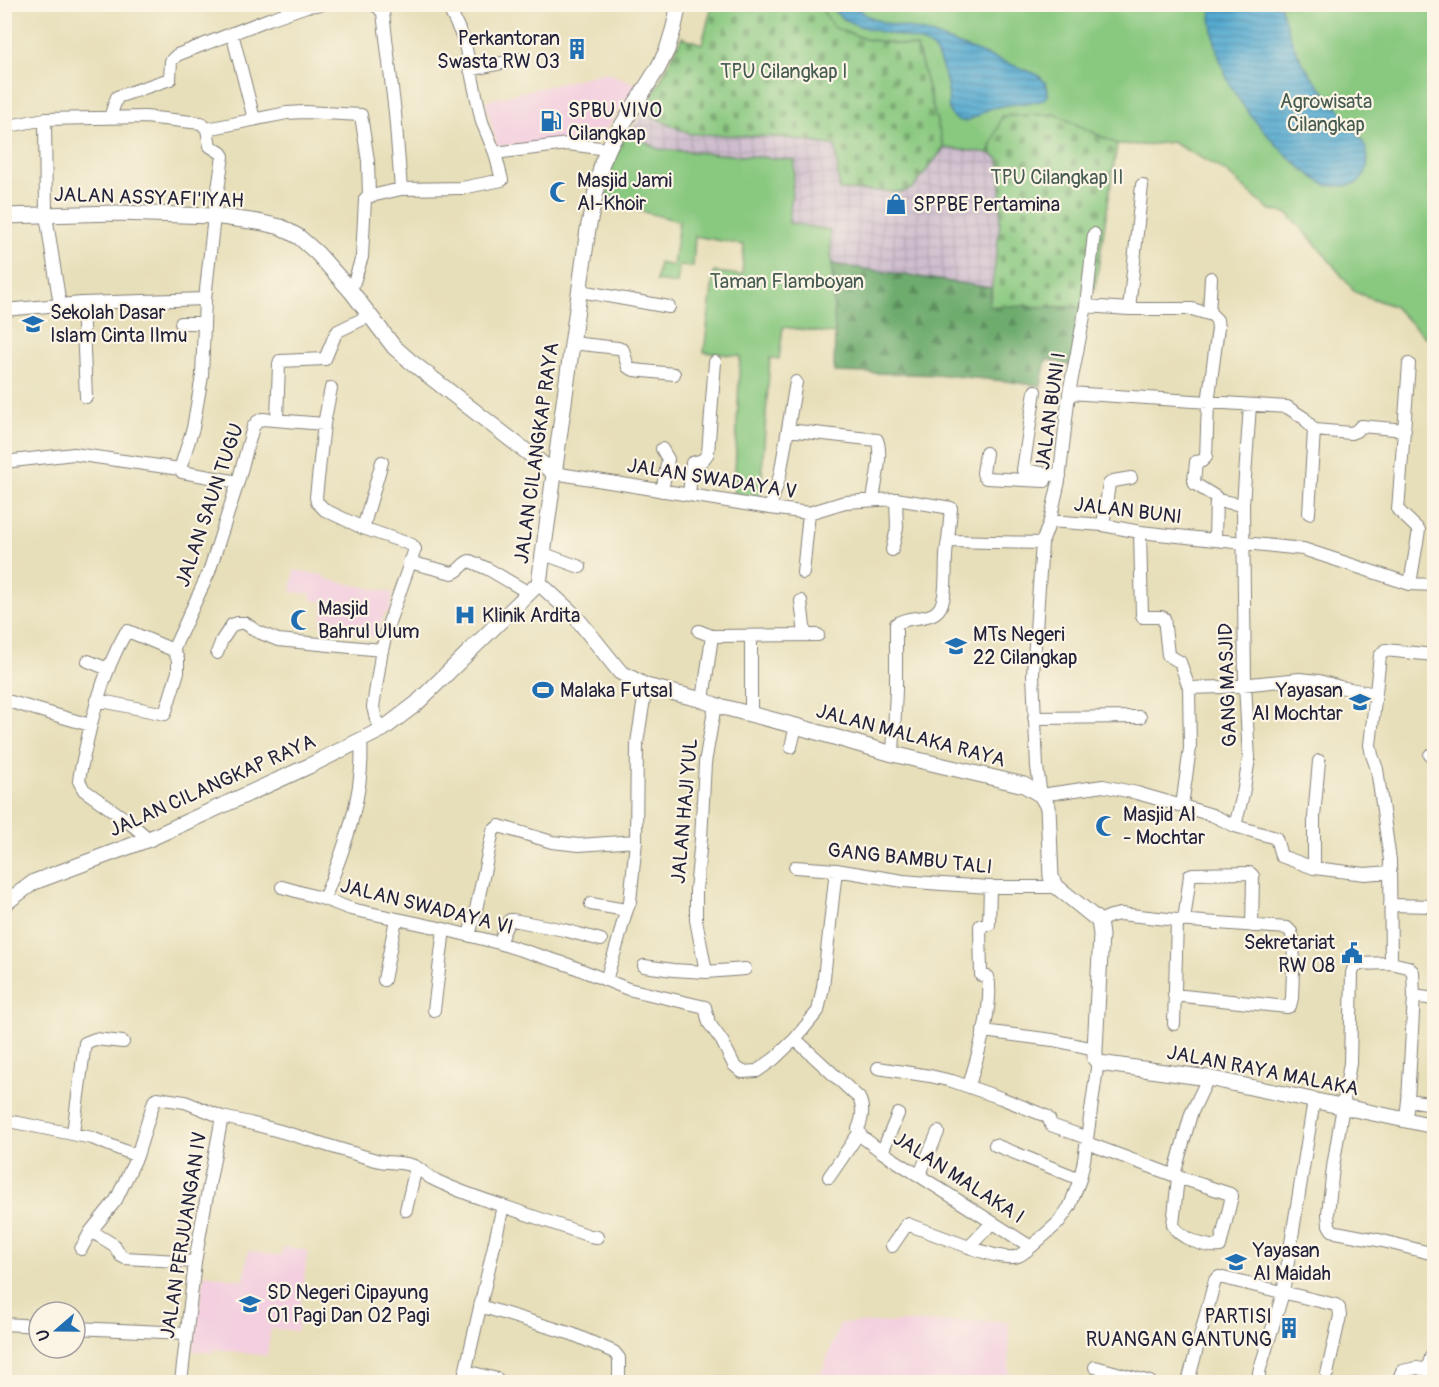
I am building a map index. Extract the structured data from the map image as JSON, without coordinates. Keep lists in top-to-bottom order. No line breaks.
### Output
{"streets":{"street":["JALAN ASSYAFI'IYAH","JALAN BUNI I","JALAN CILANGKAP RAYA","JALAN SWADAYA V","JALAN SAUN TUGU","JALAN BUNI","GANG MASJID","JALAN MALAKA RAYA","JALAN HAJI YUL","GANG BAMBU TALI","JALAN SWADAYA VI","JALAN RAYA MALAKA","JALAN MALAKA I","JALAN PERJUANGAN IV"]},"crossings":[["JALAN ASSYAFI'IYAH","JALAN CILANGKAP RAYA"],["JALAN ASSYAFI'IYAH","JALAN SWADAYA V"],["JALAN BUNI I","JALAN BUNI"],["JALAN CILANGKAP RAYA","JALAN SWADAYA V"],["JALAN CILANGKAP RAYA","JALAN MALAKA RAYA"],["JALAN CILANGKAP RAYA","JALAN SWADAYA VI"],["JALAN BUNI","GANG MASJID"],["JALAN BUNI","JALAN MALAKA RAYA"],["JALAN MALAKA RAYA","JALAN HAJI YUL"],["JALAN RAYA MALAKA","JALAN MALAKA I"]],"parks":["TPU Cilangkap I","Agrowisata Cilangkap","TPU Cilangkap II","Taman Flamboyan"],"places":{"building":["Perkantoran Swasta RW 03","PARTISI RUANGAN GANTUNG"],"fuel station":["SPBU VIVO Cilangkap"],"mosque":["Masjid Jami Al-Khoir","Masjid Bahrul Ulum","Masjid Al - Mochtar"],"shop":["SPPBE Pertamina"],"school or university":["Sekolah Dasar Islam Cinta Ilmu","MTs Negeri 22 Cilangkap","Yayasan Al Mochtar","Yayasan Al Maidah","SD Negeri Cipayung 01 Pagi Dan 02 Pagi"],"hospital":["Klinik Ardita"],"sports":["Malaka Futsal"],"public building":["Sekretariat RW 08"]},"north":"left"}
